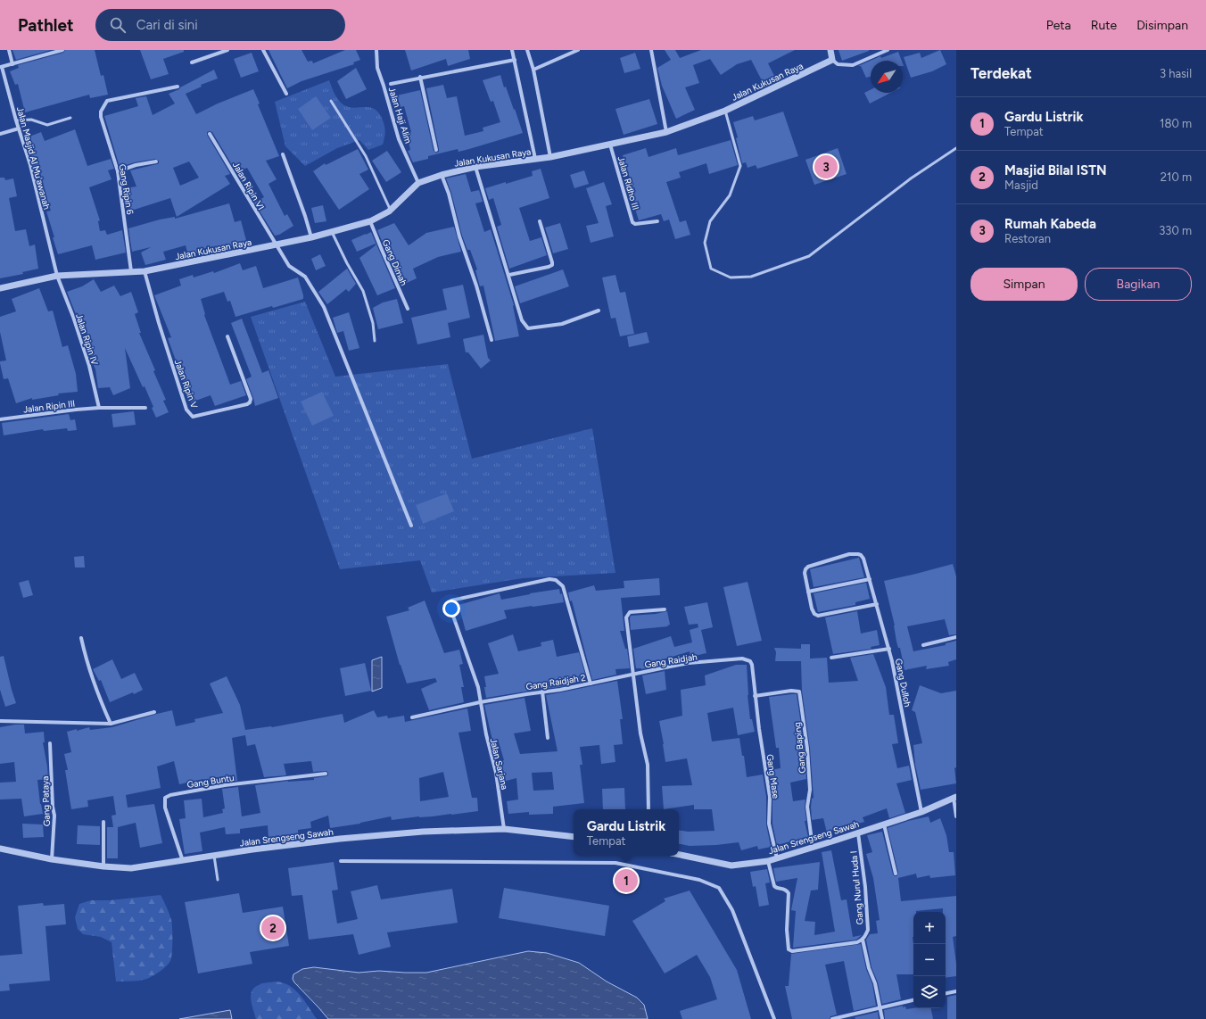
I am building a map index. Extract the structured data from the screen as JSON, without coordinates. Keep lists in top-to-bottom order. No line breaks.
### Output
{"streets":{"street":["Jalan Kukusan Raya","Jalan Haji Alim","Jalan Masjid Al Mu'awanah","Jalan Ridho III","Jalan Ripin VI","Gang Ripin 6","Gang Dimah","Jalan Ripin IV","Jalan Ripin V","Jalan Ripin III","Gang Raidjah","Gang Raidjah 2","Gang Dulloh","Gang Baping","Jalan Sarjana","Gang Mase","Gang Buntu","Gang Pataya","Jalan Srengseng Sawah","Gang Nurul Huda I"]},"crossings":[["Jalan Kukusan Raya","Jalan Haji Alim"],["Jalan Kukusan Raya","Jalan Masjid Al Mu'awanah"],["Jalan Kukusan Raya","Jalan Ridho III"],["Jalan Kukusan Raya","Jalan Ripin VI"],["Jalan Kukusan Raya","Gang Ripin 6"],["Jalan Kukusan Raya","Gang Dimah"],["Jalan Kukusan Raya","Jalan Ripin IV"],["Jalan Kukusan Raya","Jalan Ripin V"],["Jalan Masjid Al Mu'awanah","Jalan Ripin IV"],["Jalan Ripin IV","Jalan Ripin III"],["Gang Raidjah","Gang Raidjah 2"],["Gang Raidjah","Gang Baping"],["Gang Raidjah","Gang Mase"],["Gang Raidjah 2","Jalan Sarjana"],["Gang Dulloh","Jalan Srengseng Sawah"],["Gang Baping","Gang Mase"],["Gang Baping","Jalan Srengseng Sawah"],["Jalan Sarjana","Jalan Srengseng Sawah"],["Gang Mase","Jalan Srengseng Sawah"],["Gang Buntu","Jalan Srengseng Sawah"],["Gang Pataya","Jalan Srengseng Sawah"],["Jalan Srengseng Sawah","Gang Nurul Huda I"]],"north":"bottom left","page":{"header":"Pathlet","search":"Cari di sini","nav":["Peta","Rute","Disimpan"],"heading":["Terdekat","3 hasil"],"list":[{"mark":"1","name":"Gardu Listrik","note":"Tempat","value":"180 m"},{"mark":"2","name":"Masjid Bilal ISTN","note":"Masjid","value":"210 m"},{"mark":"3","name":"Rumah Kabeda","note":"Restoran","value":"330 m"}],"pins":["3","1","2"],"buttons":["Simpan","Bagikan"],"popup":["Gardu Listrik","Tempat"],"map_buttons":["+","−"]}}
